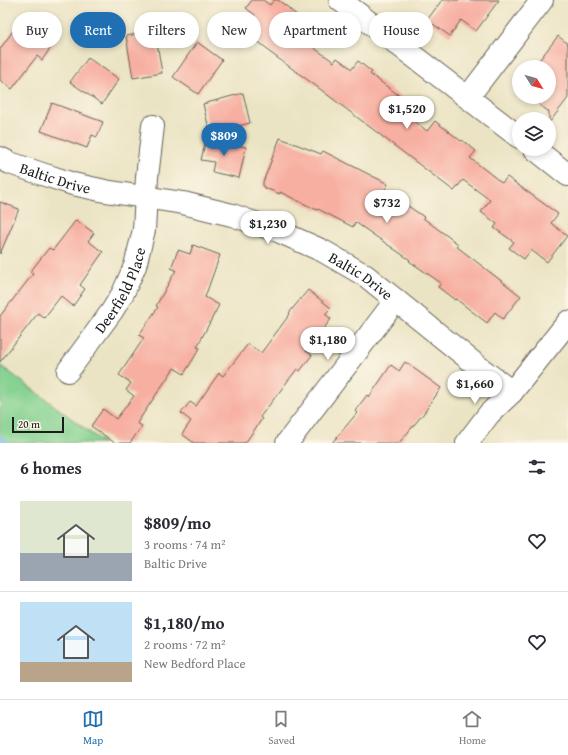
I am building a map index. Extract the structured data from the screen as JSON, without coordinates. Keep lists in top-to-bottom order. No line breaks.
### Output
{"streets":{"street":["Baltic Drive","Deerfield Place"]},"crossings":[["Baltic Drive","Deerfield Place"]],"scale_bar":"20 m","north":"bottom right","page":{"chip":["Buy","Rent","Filters","New","Apartment","House"],"price":["$1,520","$809","$732","$1,230","$1,180","$1,660"],"scale":"20 m","heading":"6 homes","list":[{"name":"$809/mo","note":"3 rooms · 74 m² · Baltic Drive"},{"name":"$1,180/mo","note":"2 rooms · 72 m² · New Bedford Place"}],"tabs":["Map","Saved","Home"]}}
